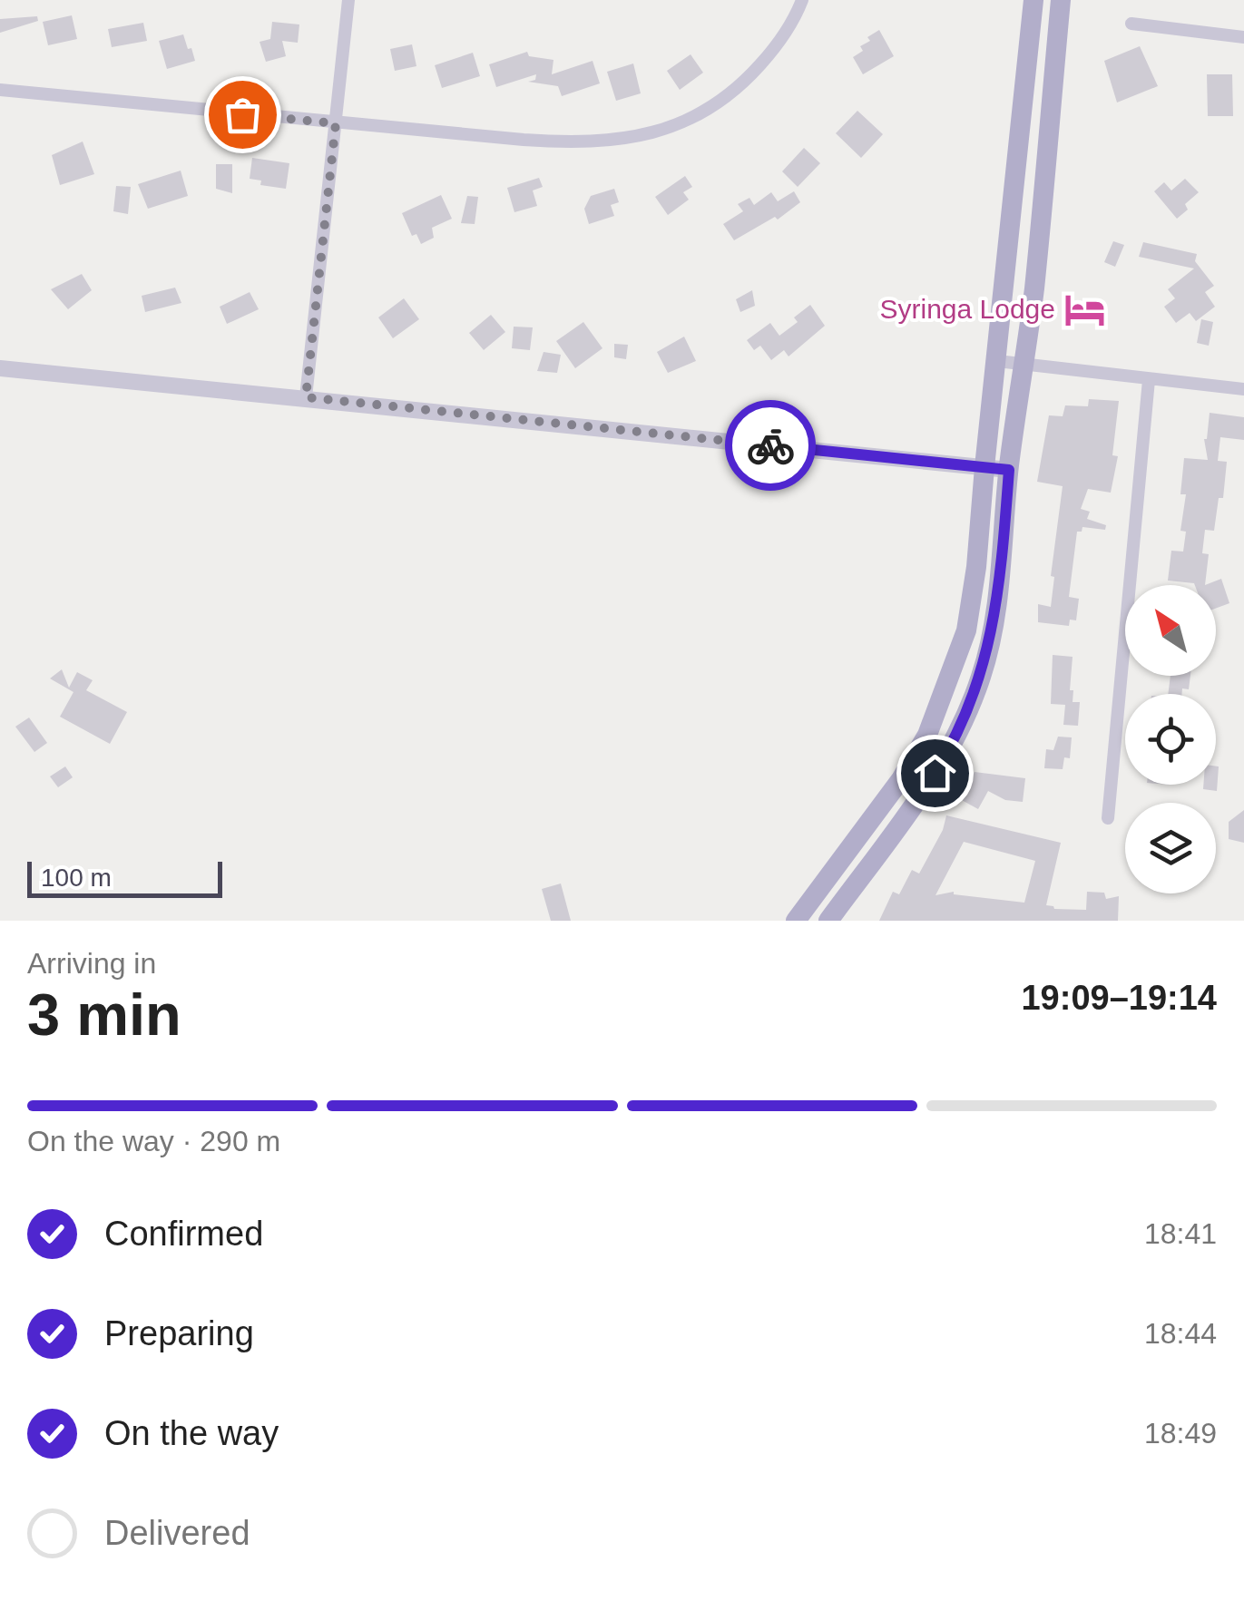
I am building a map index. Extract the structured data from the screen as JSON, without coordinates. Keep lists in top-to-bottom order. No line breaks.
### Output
{"places":{"hotel":["Syringa Lodge"]},"scale_bar":"100 m","north":"top left","page":{"scale":"100 m","heading":["3 min","Arriving in","19:09–19:14"],"bar":"On the way · 290 m","list":[["Confirmed","18:41"],["Preparing","18:44"],["On the way","18:49"],"Delivered"]}}
